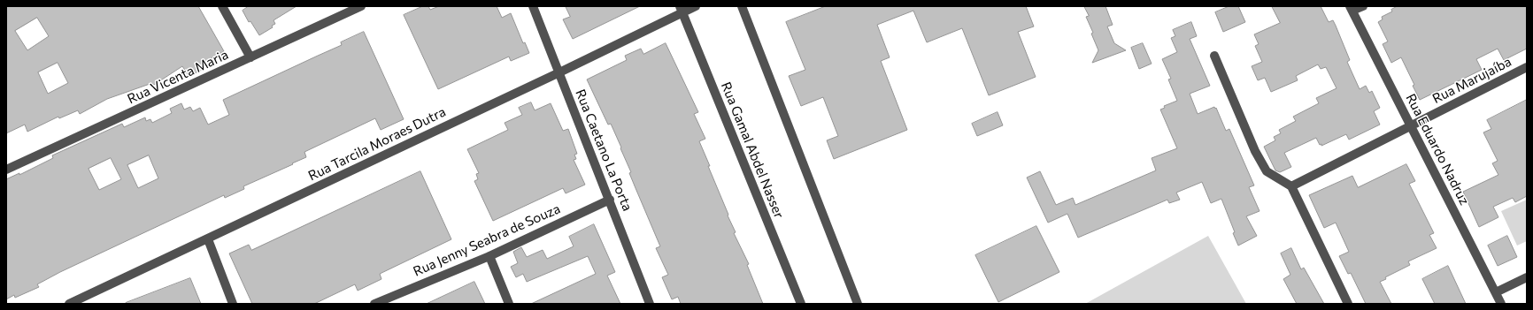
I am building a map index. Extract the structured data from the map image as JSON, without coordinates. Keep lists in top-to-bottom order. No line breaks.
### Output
{"streets":{"street":["Rua Vicenta Maria","Rua Marujaíba","Rua Tarcila Moraes Dutra","Rua Eduardo Nadruz","Rua Caetano La Porta","Rua Gamal Abdel Nasser","Rua Jenny Seabra de Souza"]},"crossings":[["Rua Marujaíba","Rua Eduardo Nadruz"],["Rua Tarcila Moraes Dutra","Rua Caetano La Porta"],["Rua Tarcila Moraes Dutra","Rua Gamal Abdel Nasser"],["Rua Caetano La Porta","Rua Jenny Seabra de Souza"]]}
